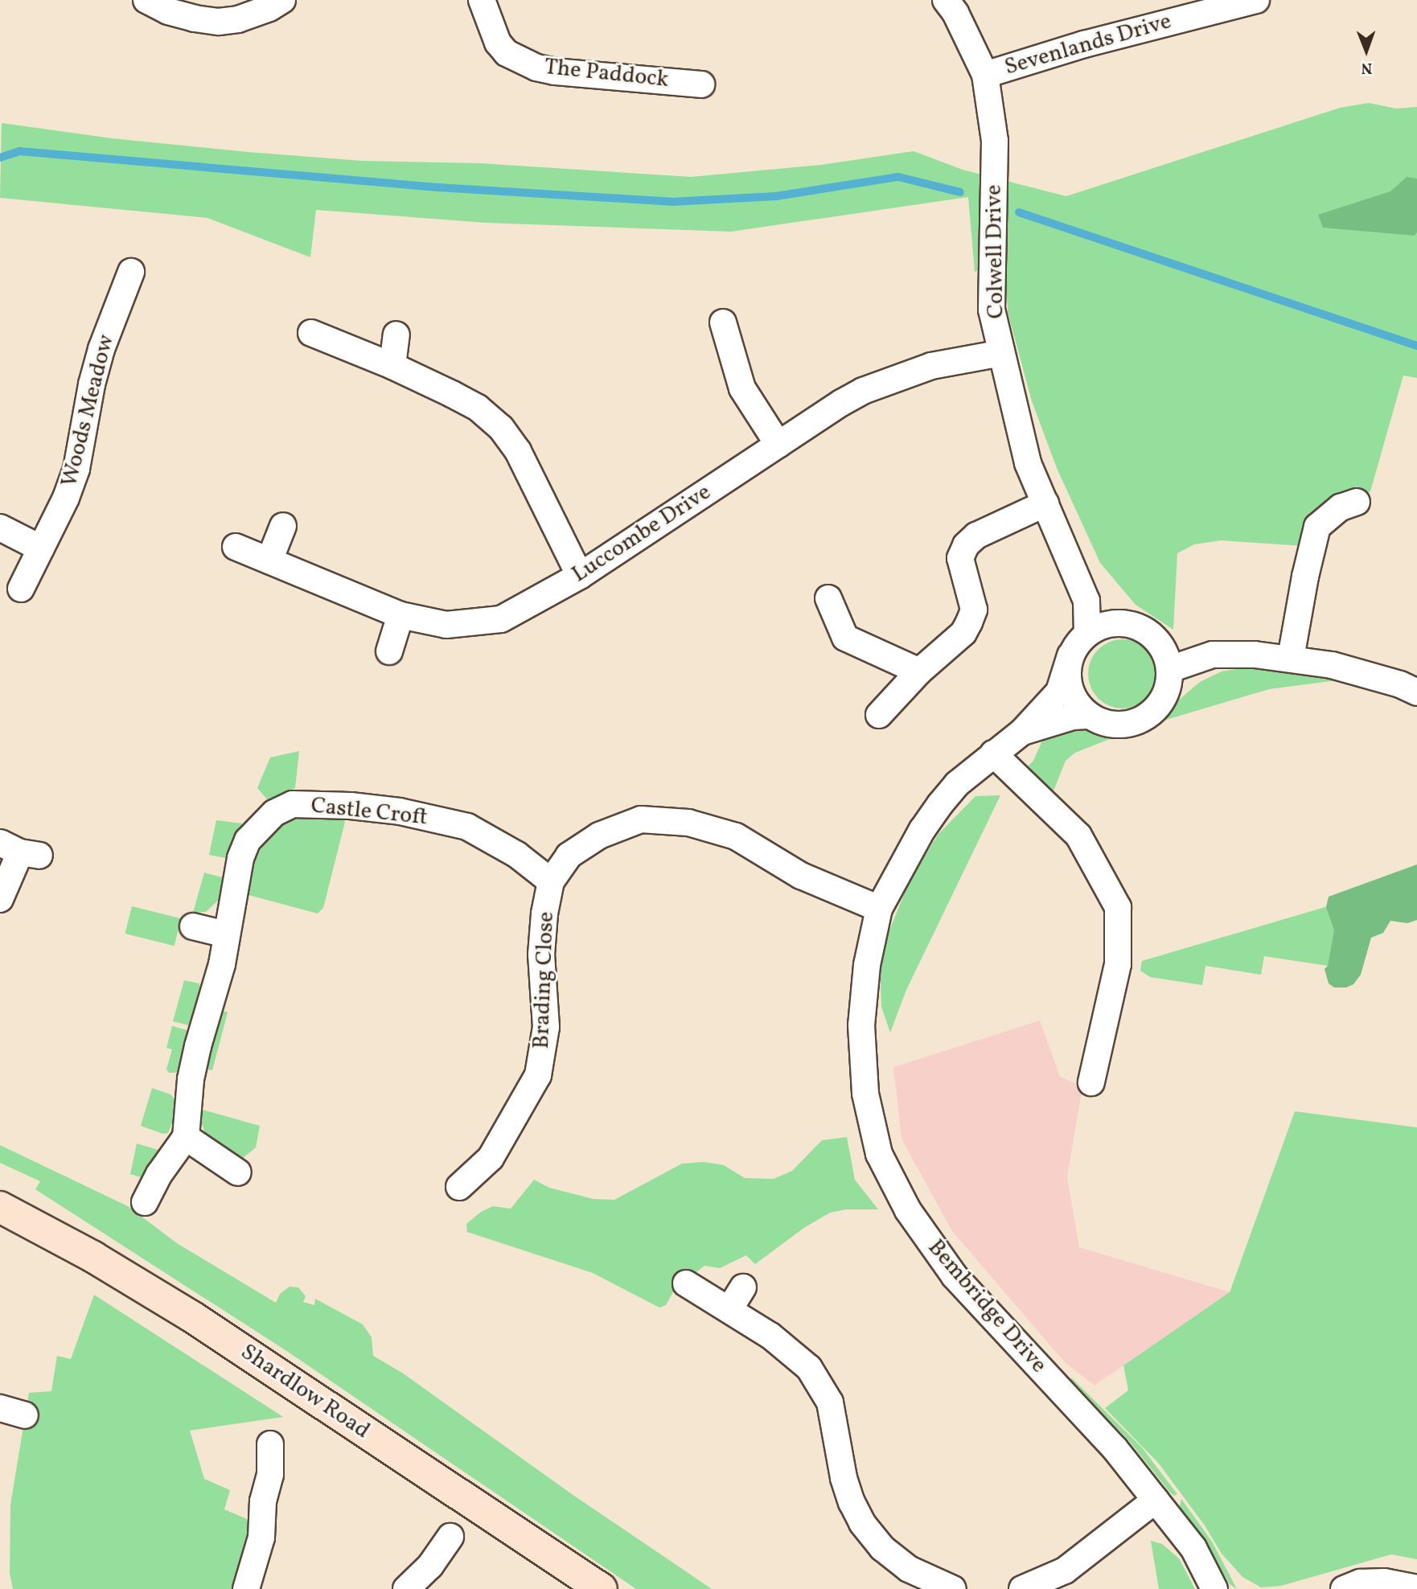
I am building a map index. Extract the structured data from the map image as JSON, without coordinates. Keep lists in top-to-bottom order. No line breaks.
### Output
{"streets":{"street":["Sevenlands Drive","The Paddock","Colwell Drive","Woods Meadow","Luccombe Drive","Castle Croft","Brading Close","Bembridge Drive","Shardlow Road"]},"crossings":[["Sevenlands Drive","Colwell Drive"],["Colwell Drive","Luccombe Drive"],["Colwell Drive","Bembridge Drive"],["Castle Croft","Brading Close"],["Brading Close","Bembridge Drive"]],"north":"bottom"}
